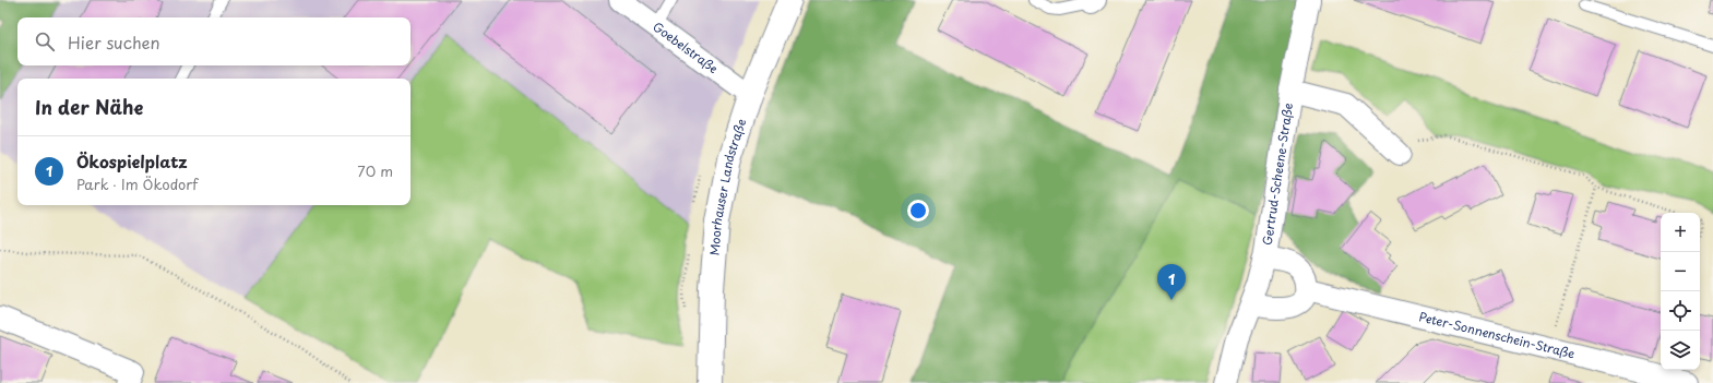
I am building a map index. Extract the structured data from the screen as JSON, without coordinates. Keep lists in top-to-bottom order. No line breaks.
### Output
{"streets":{"street":["Goebelstraße","Gertrud-Scheene-Straße","Moorhauser Landstraße","Peter-Sonnenschein-Straße"]},"crossings":[["Goebelstraße","Moorhauser Landstraße"],["Gertrud-Scheene-Straße","Peter-Sonnenschein-Straße"]],"page":{"search":"Hier suchen","heading":"In der Nähe","list":[{"mark":"1","name":"Ökospielplatz","note":"Park · Im Ökodorf","value":"70 m"}],"map_buttons":["+","−"],"pins":"1"}}
